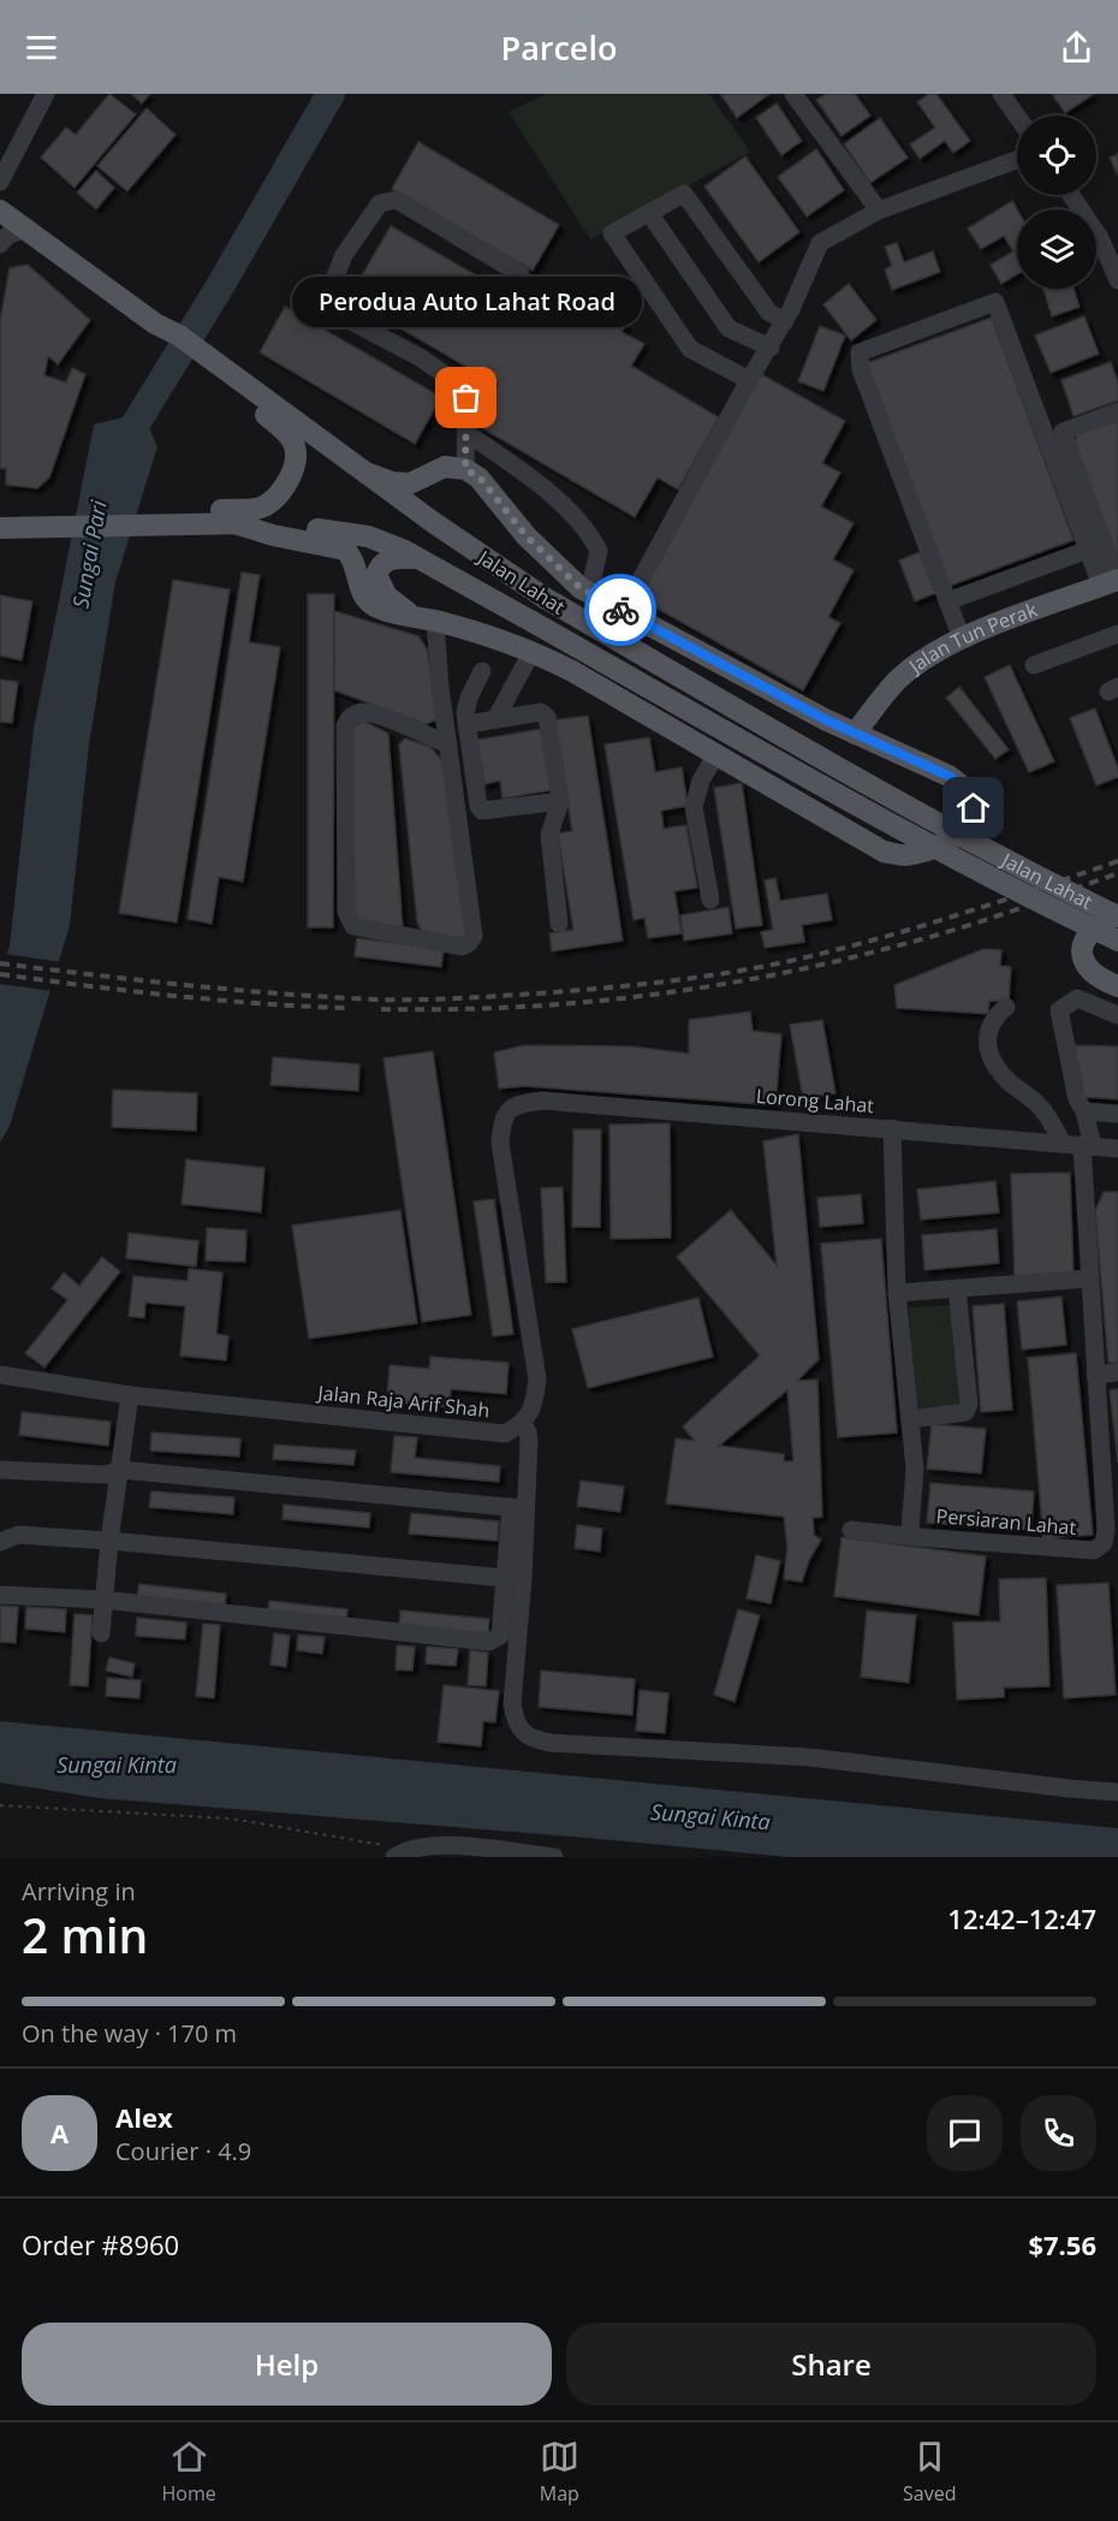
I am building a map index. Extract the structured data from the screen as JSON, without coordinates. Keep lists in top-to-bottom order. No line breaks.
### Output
{"streets":{"main road":["Jalan Lahat","Jalan Tun Perak"],"street":["Lorong Lahat","Jalan Raja Arif Shah","Persiaran Lahat"]},"crossings":[["Lorong Lahat","Jalan Raja Arif Shah"],["Lorong Lahat","Persiaran Lahat"]],"water":["Sungai Pari","Sungai Kinta"],"places":["Perodua Auto Lahat Road"],"page":{"header":"Parcelo","bubble":"Perodua Auto Lahat Road","heading":["2 min","Arriving in","12:42–12:47"],"panel":["Alex","Courier · 4.9","Order #8960","$7.56"],"bar":"On the way · 170 m","round":"A","buttons":["Help","Share"],"tabs":["Home","Map","Saved"]}}
